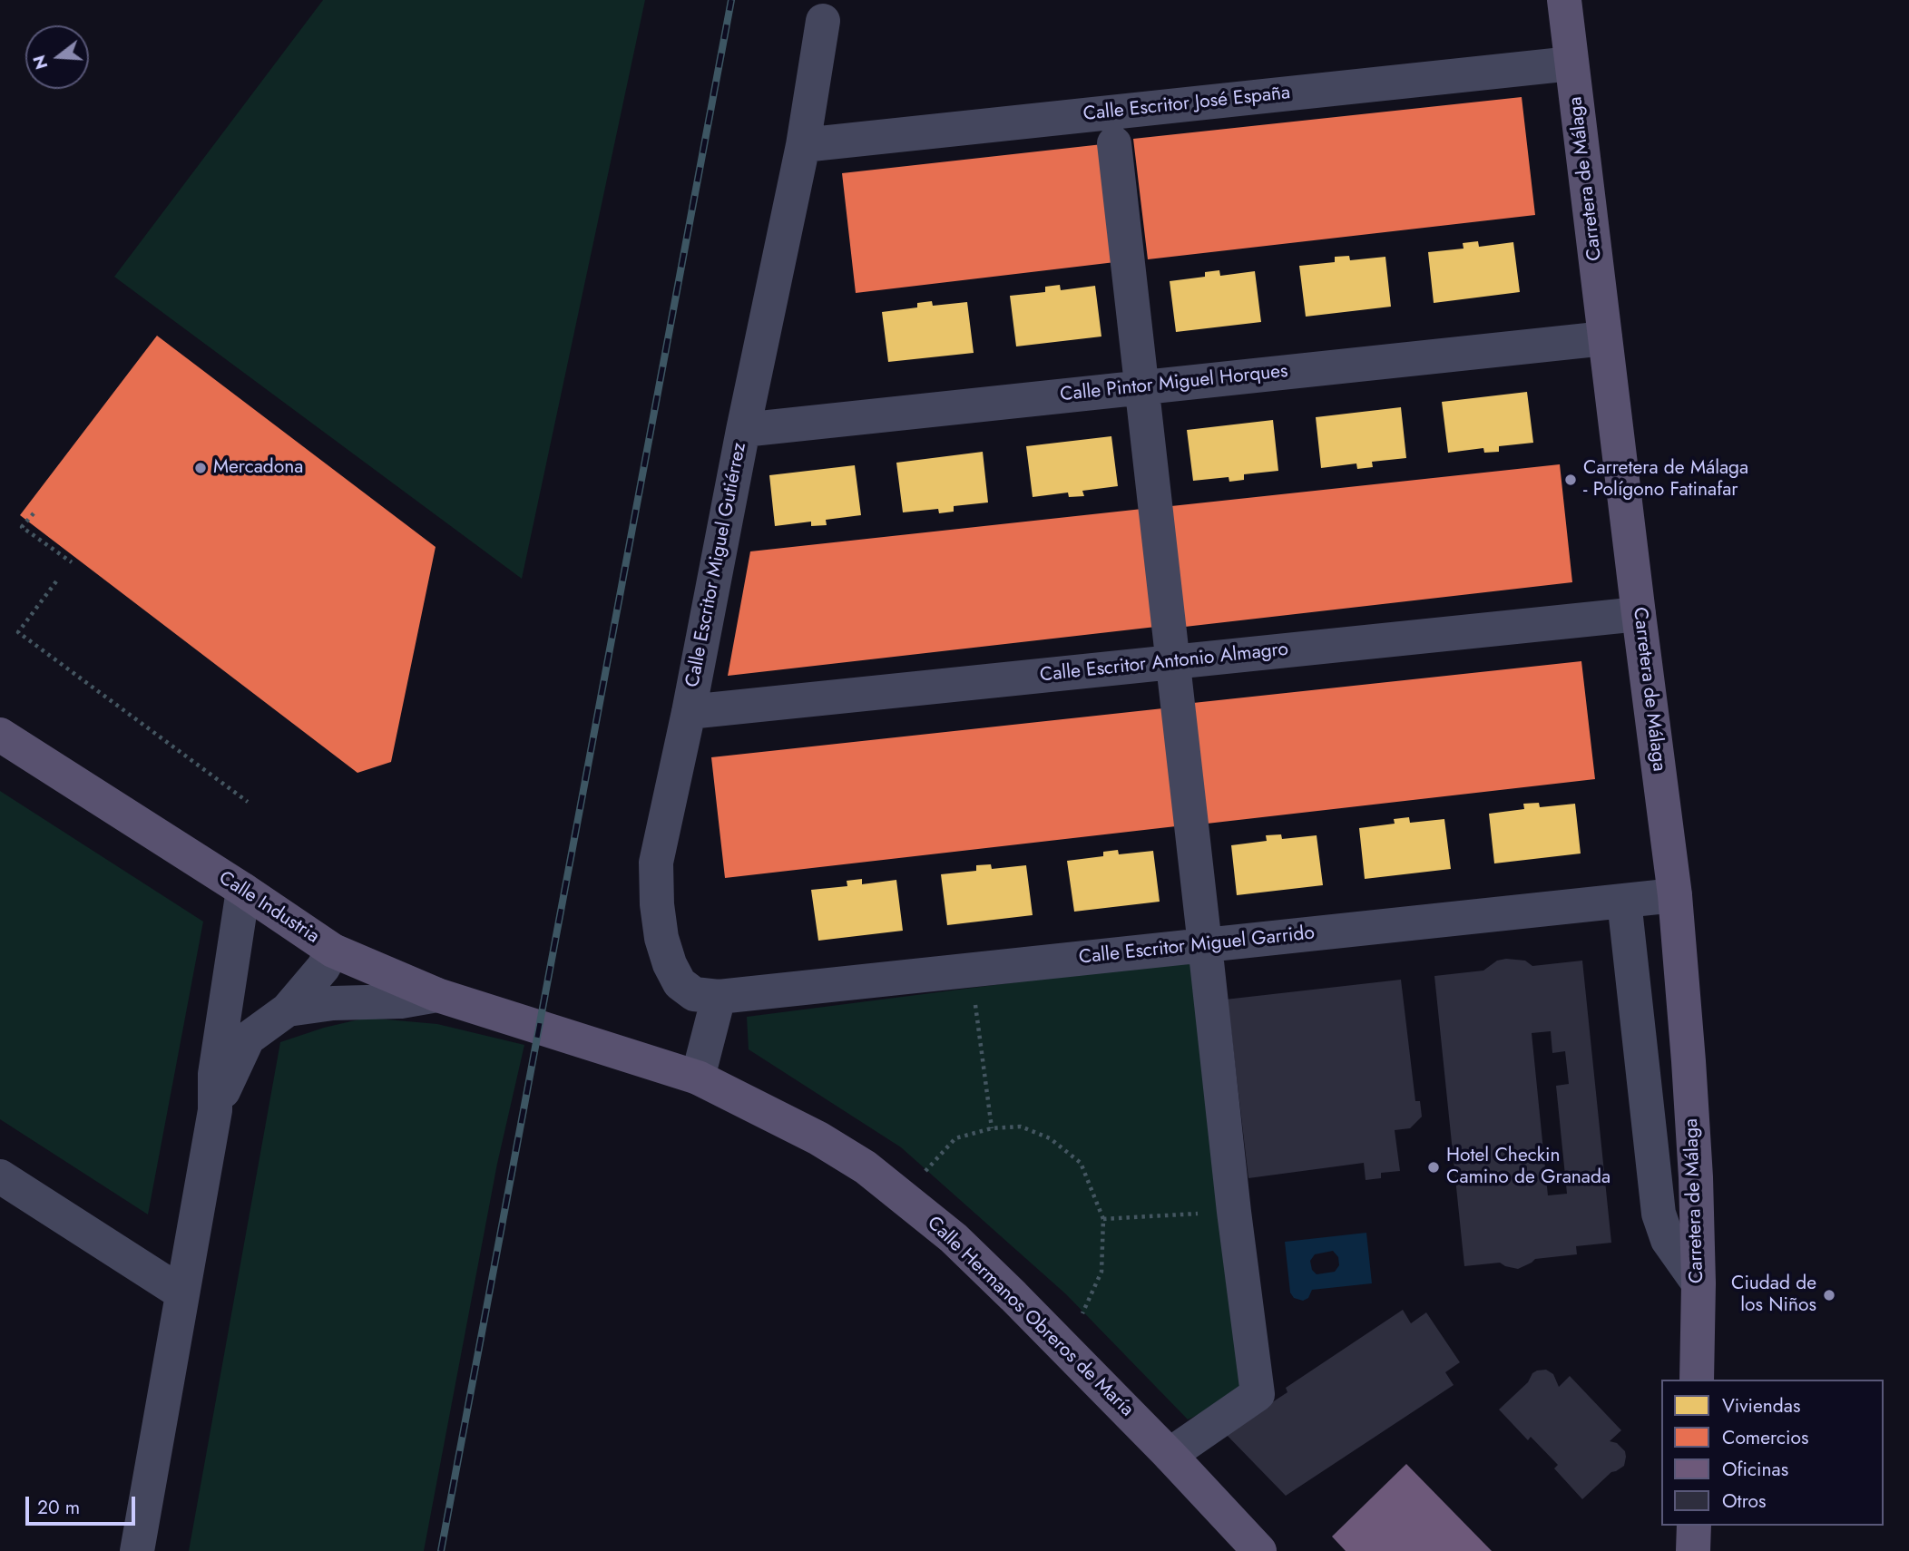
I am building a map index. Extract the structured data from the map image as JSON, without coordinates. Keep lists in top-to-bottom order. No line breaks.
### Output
{"streets":{"main road":["Carretera de Málaga","Calle Industria","Calle Hermanos Obreros de María"],"street":["Calle Escritor José España","Calle Pintor Miguel Horques","Calle Escritor Miguel Gutiérrez","Calle Escritor Antonio Almagro","Calle Escritor Miguel Garrido"]},"crossings":[["Calle Escritor José España","Carretera de Málaga"],["Calle Escritor José España","Calle Escritor Miguel Gutiérrez"],["Carretera de Málaga","Calle Pintor Miguel Horques"],["Carretera de Málaga","Calle Escritor Antonio Almagro"],["Carretera de Málaga","Calle Escritor Miguel Garrido"],["Calle Pintor Miguel Horques","Calle Escritor Miguel Gutiérrez"],["Calle Escritor Miguel Gutiérrez","Calle Escritor Antonio Almagro"],["Calle Escritor Miguel Gutiérrez","Calle Escritor Miguel Garrido"],["Calle Industria","Calle Hermanos Obreros de María"]],"places":["Mercadona","Carretera de Málaga - Polígono Fatinafar","Hotel Checkin Camino de Granada","Ciudad de los Niños"],"legend":["Viviendas","Comercios","Oficinas","Otros"],"scale_bar":"20 m","north":"left"}
